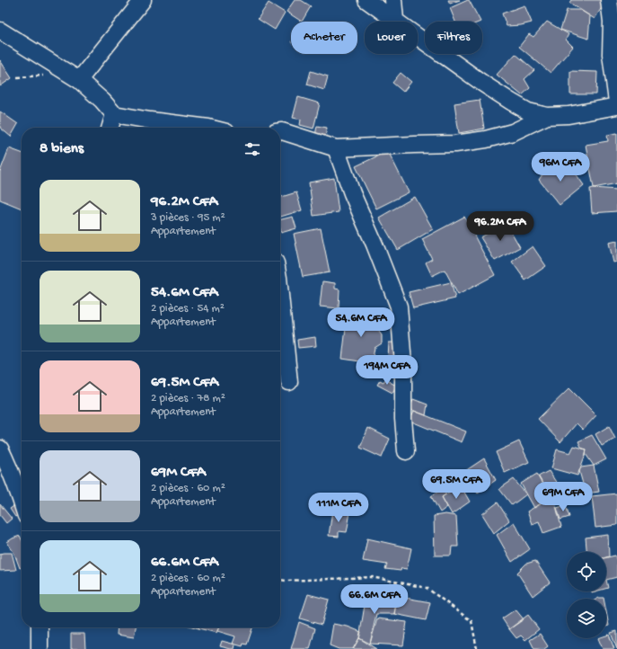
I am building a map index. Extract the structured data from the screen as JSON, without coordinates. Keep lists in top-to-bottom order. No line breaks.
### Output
{"page":{"chip":["Acheter","Louer","Filtres"],"heading":"8 biens","price":["96M CFA","96.2M CFA","54.6M CFA","194M CFA","69.5M CFA","69M CFA","111M CFA","66.6M CFA"],"list":[{"name":"96.2M CFA","note":"3 pièces · 95 m² · Appartement"},{"name":"54.6M CFA","note":"2 pièces · 54 m² · Appartement"},{"name":"69.5M CFA","note":"2 pièces · 78 m² · Appartement"},{"name":"69M CFA","note":"2 pièces · 60 m² · Appartement"},{"name":"66.6M CFA","note":"2 pièces · 60 m² · Appartement"}]}}
